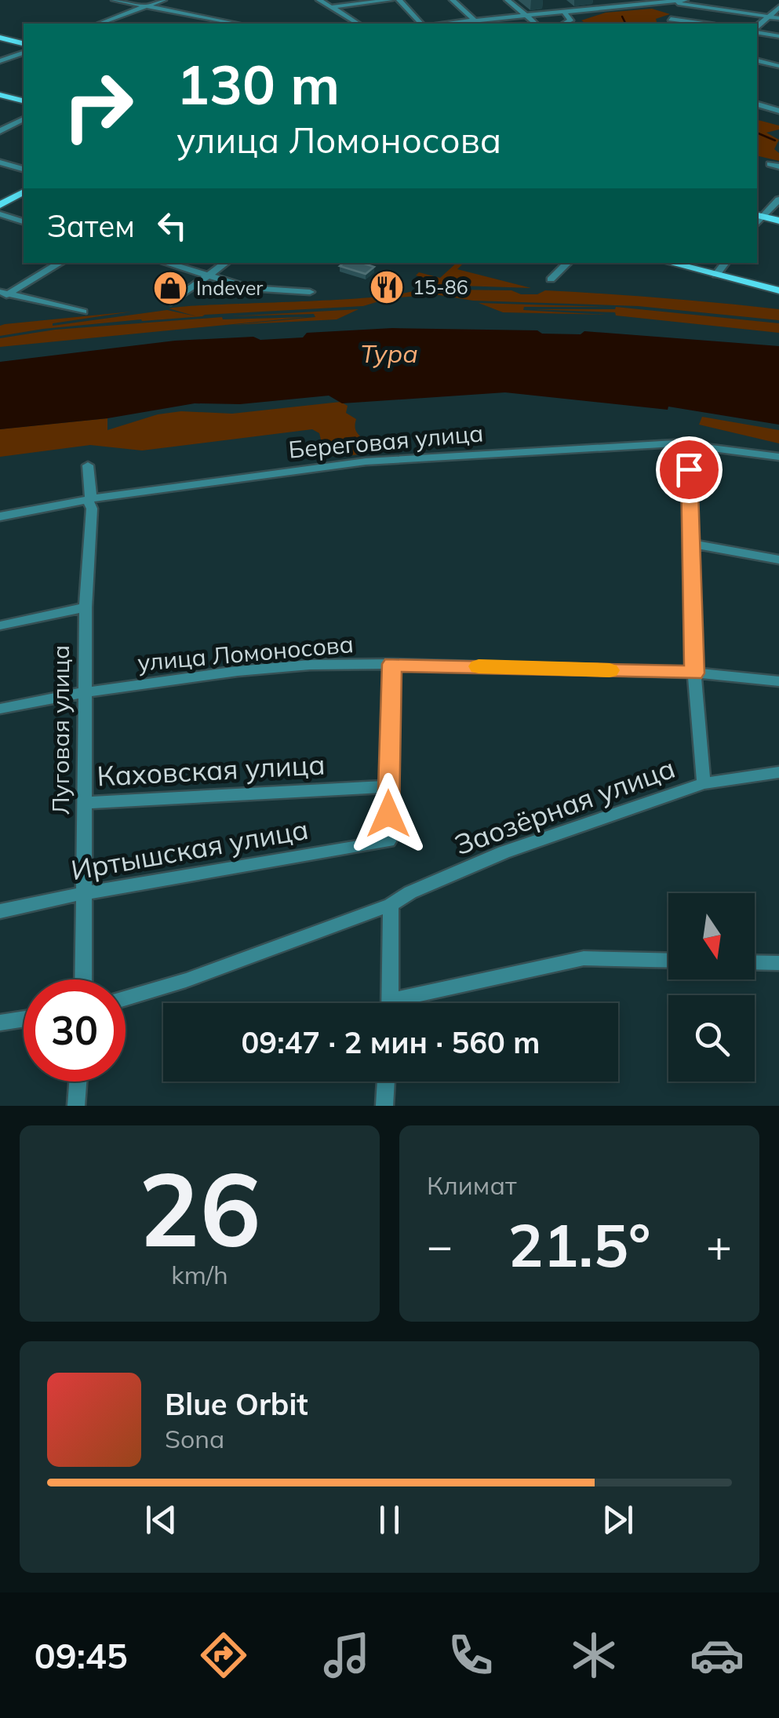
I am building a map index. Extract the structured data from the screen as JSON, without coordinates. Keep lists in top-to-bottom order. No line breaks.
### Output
{"streets":{"street":["Береговая улица","улица Ломоносова","Луговая улица","Каховская улица","Заозёрная улица","Иртышская улица"]},"crossings":[["Береговая улица","Луговая улица"],["улица Ломоносова","Луговая улица"],["Луговая улица","Каховская улица"],["Луговая улица","Иртышская улица"],["Каховская улица","Иртышская улица"]],"water":["Тура"],"places":{"restaurant":["15-86"],"shop":["Indever"]},"north":"bottom","page":{"turn":["130 m","улица Ломоносова"],"then":"Затем","limit":"30","trip":"09:47 · 2 мин · 560 m","tile":[["26","km/h"],"Климат"],"heat":["−","21.5°","+"],"song":["Blue Orbit","Sona"],"tabs":"09:45"}}
